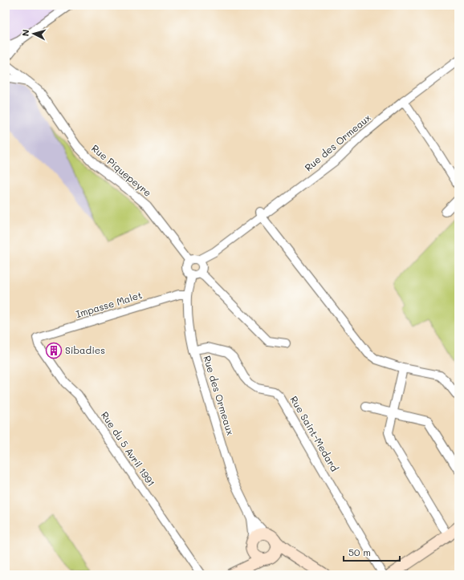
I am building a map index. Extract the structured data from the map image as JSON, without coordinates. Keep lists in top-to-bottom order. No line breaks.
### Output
{"streets":{"street":["Rue des Ormeaux","Rue Piquepeyre","Impasse Malet","Rue Saint-Medard","Rue du 5 Avril 1991"]},"crossings":[["Rue des Ormeaux","Rue Piquepeyre"],["Rue des Ormeaux","Impasse Malet"],["Rue des Ormeaux","Rue Saint-Medard"],["Impasse Malet","Rue du 5 Avril 1991"]],"places":{"building":["Sibadies"]},"scale_bar":"50 m","north":"left"}
